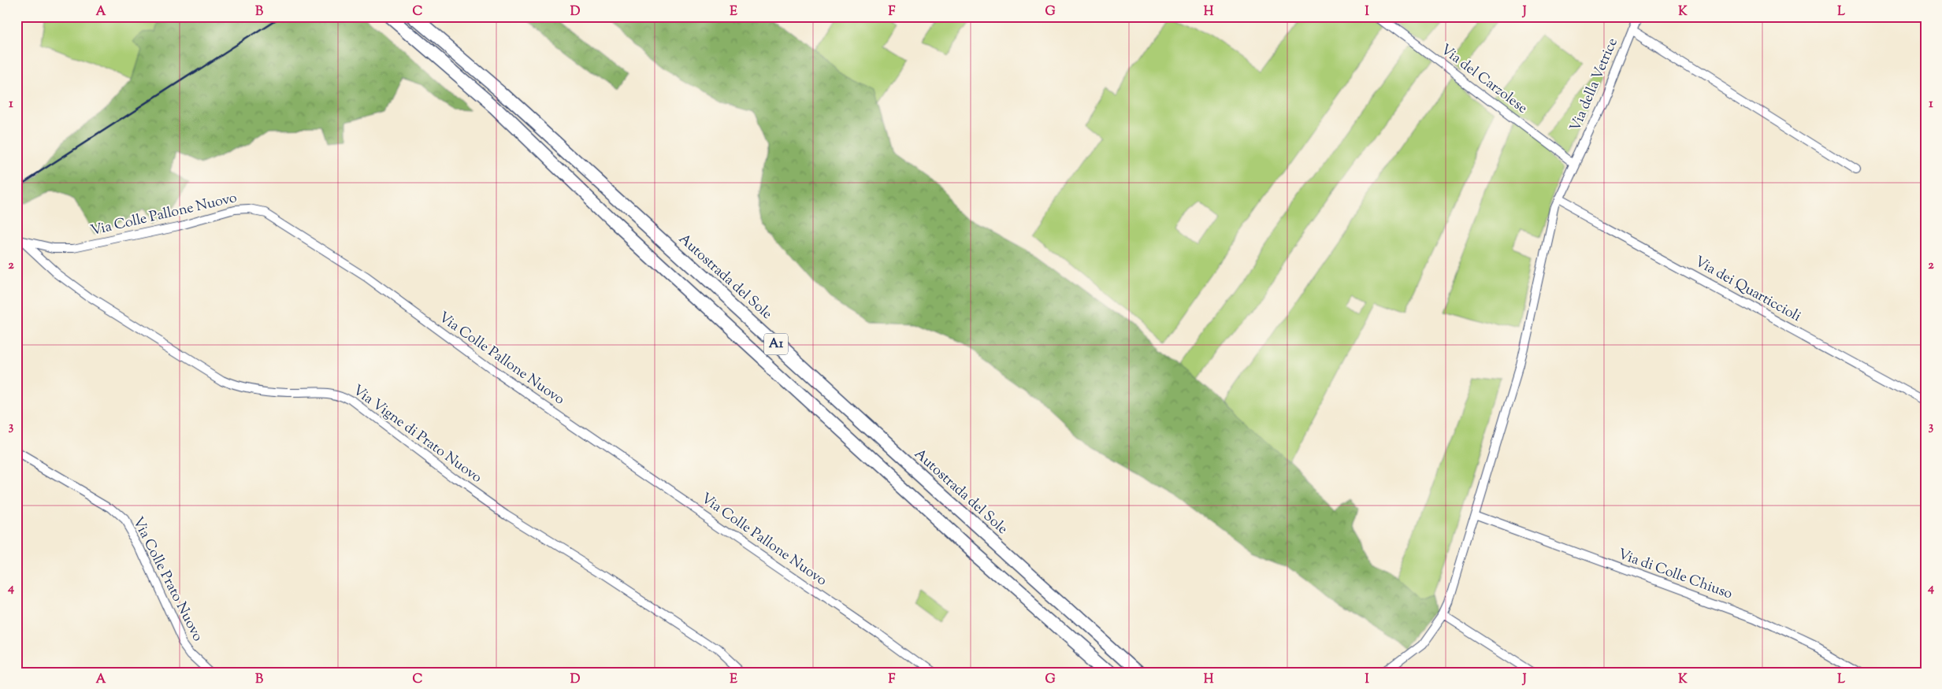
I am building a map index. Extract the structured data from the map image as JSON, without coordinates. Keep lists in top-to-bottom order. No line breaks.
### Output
{"streets":{"highway":["Autostrada del Sole","A1"],"street":["Via del Carzolese","Via della Vetrice","Via Colle Pallone Nuovo","Via dei Quarticcioli","Via Vigne di Prato Nuovo","Via di Colle Chiuso","Via Colle Prato Nuovo"]},"crossings":[["Via del Carzolese","Via della Vetrice"],["Via della Vetrice","Via dei Quarticcioli"],["Via della Vetrice","Via di Colle Chiuso"],["Via Colle Pallone Nuovo","Via Vigne di Prato Nuovo"]],"grid":{"columns":["A","B","C","D","E","F","G","H","I","J","K","L"],"rows":["1","2","3","4"]}}
